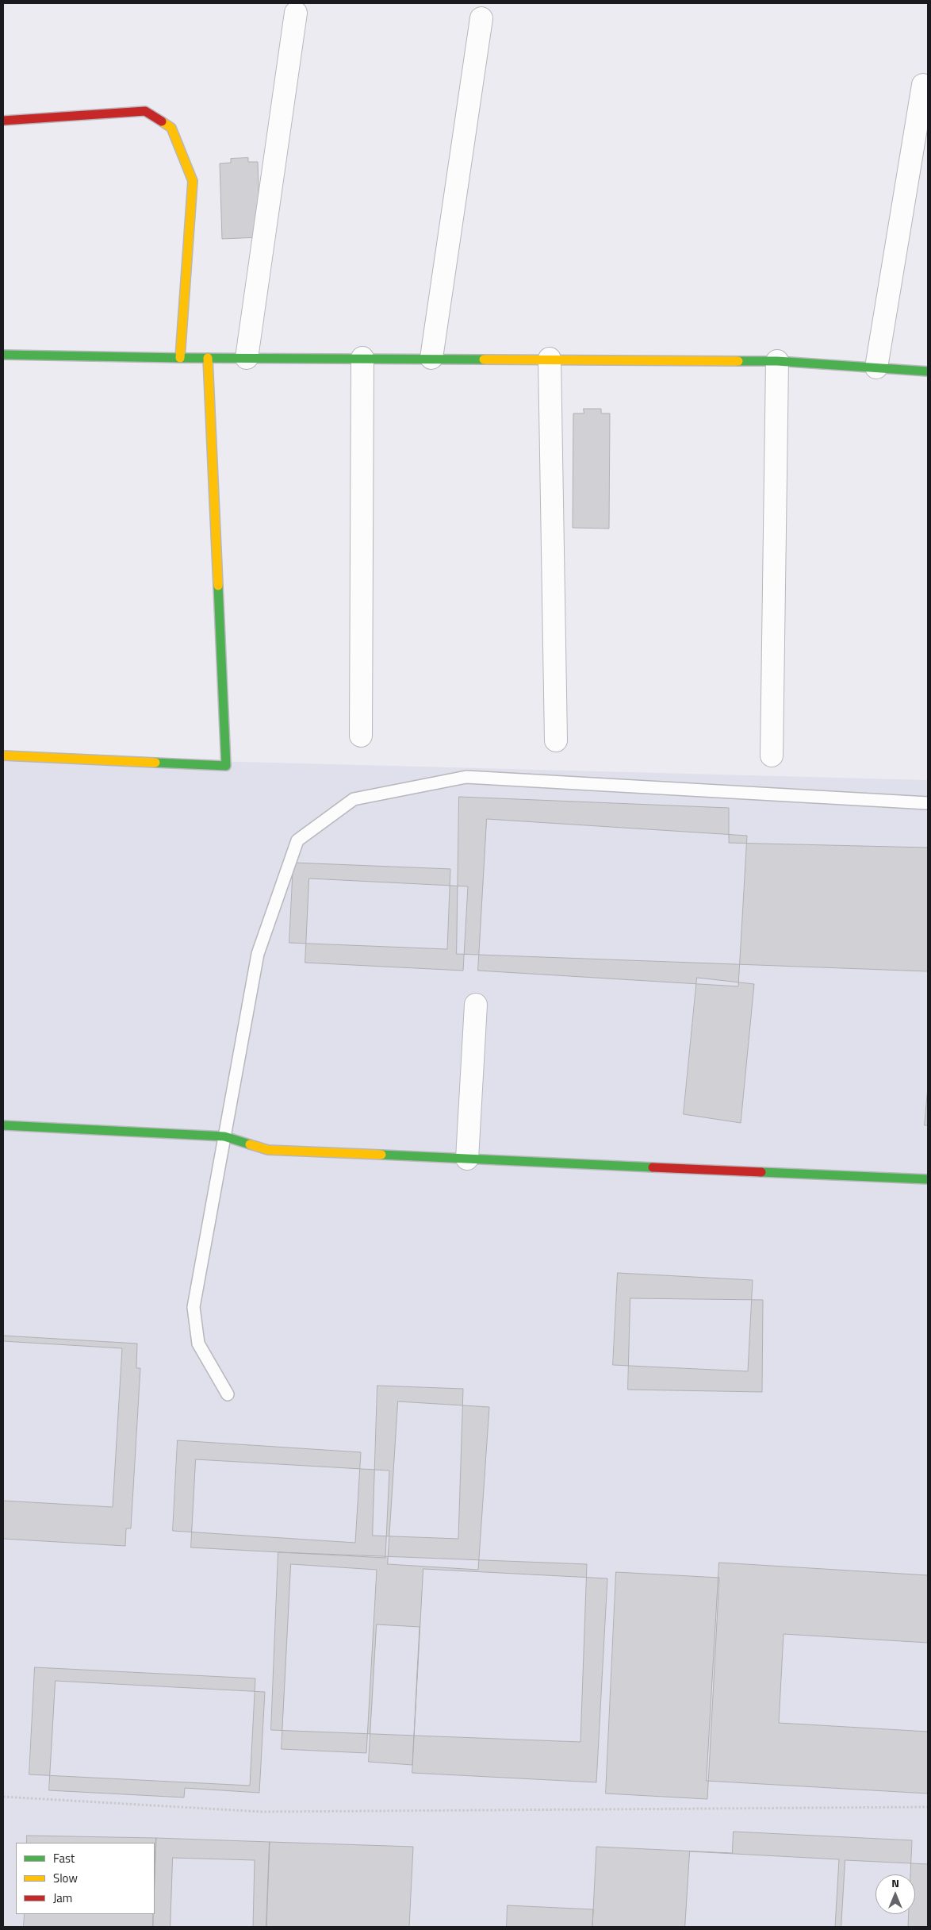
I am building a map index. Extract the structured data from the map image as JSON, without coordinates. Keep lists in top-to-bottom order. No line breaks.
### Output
{"legend":["Fast","Slow","Jam"],"north":"top"}
